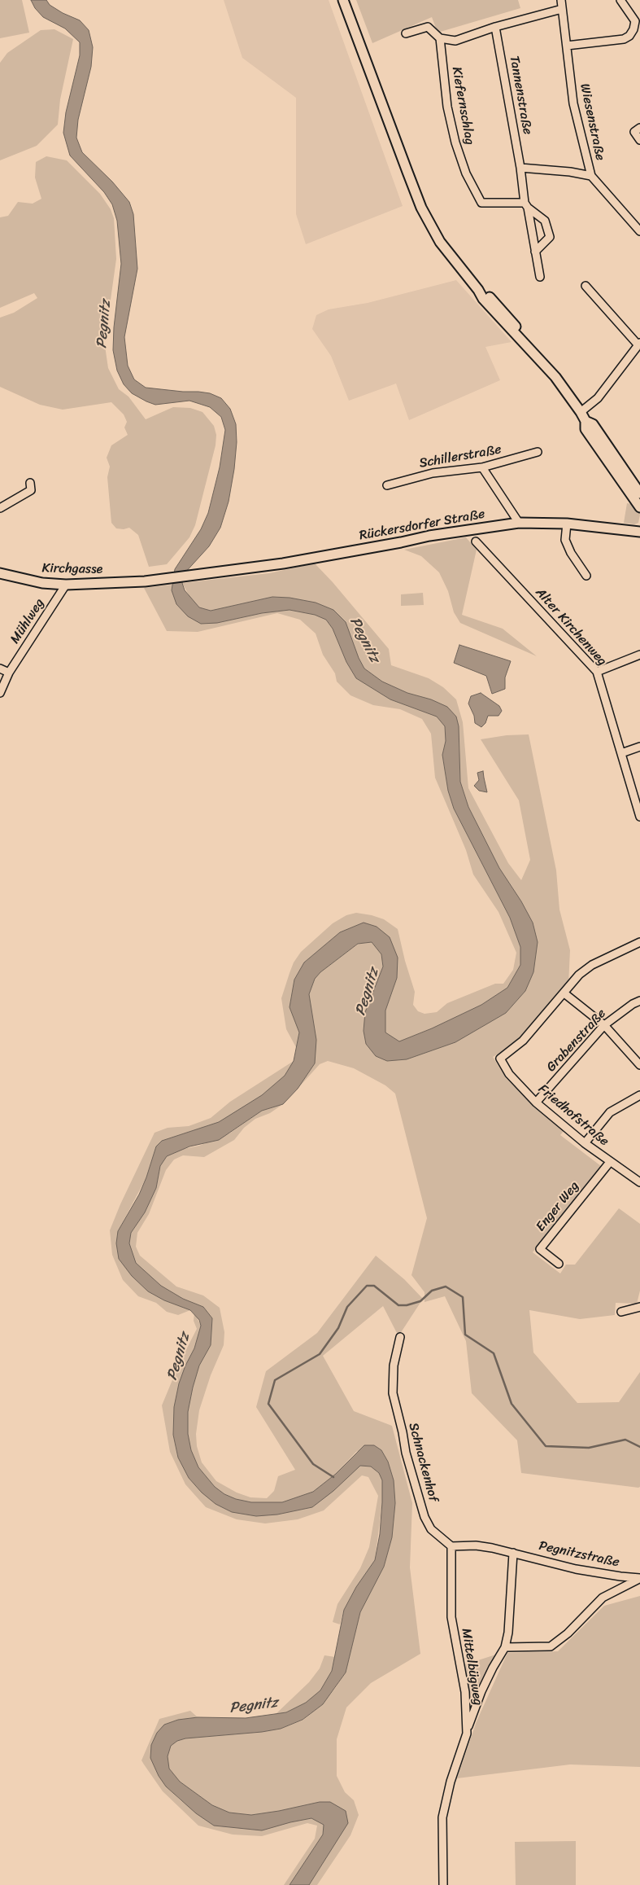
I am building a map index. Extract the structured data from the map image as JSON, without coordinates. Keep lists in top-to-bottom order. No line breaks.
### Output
{"streets":{"main road":["Rückersdorfer Straße","Kirchgasse"],"street":["Tannenstraße","Kiefernschlag","Wiesenstraße","Schillerstraße","Mühlweg","Alter Kirchenweg","Grabenstraße","Friedhofstraße","Enger Weg","Schnackenhof","Pegnitzstraße","Mittelbügweg"]},"crossings":[["Tannenstraße","Kiefernschlag"],["Rückersdorfer Straße","Kirchgasse"],["Kirchgasse","Mühlweg"],["Grabenstraße","Friedhofstraße"],["Friedhofstraße","Enger Weg"],["Schnackenhof","Mittelbügweg"]],"water":["Pegnitz"]}
